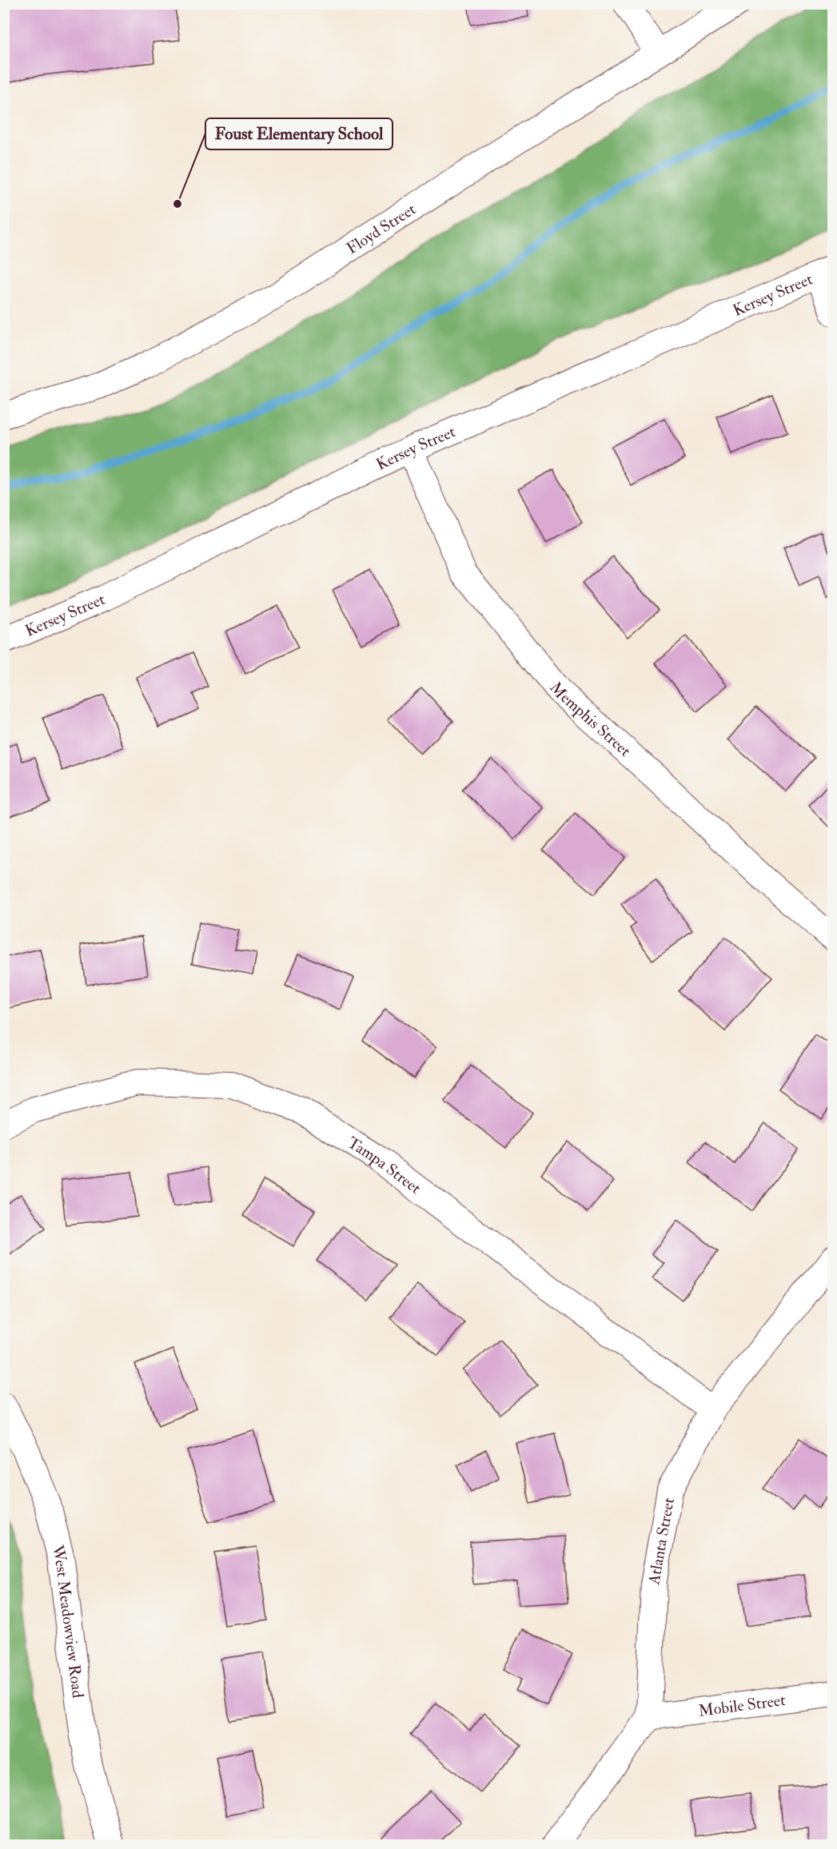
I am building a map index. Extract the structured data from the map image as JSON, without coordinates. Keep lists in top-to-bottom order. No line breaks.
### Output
{"streets":{"street":["Floyd Street","Kersey Street","Memphis Street","Tampa Street","Atlanta Street","West Meadowview Road","Mobile Street"]},"crossings":[["Kersey Street","Memphis Street"],["Tampa Street","Atlanta Street"],["Atlanta Street","Mobile Street"]],"places":["Foust Elementary School"]}
